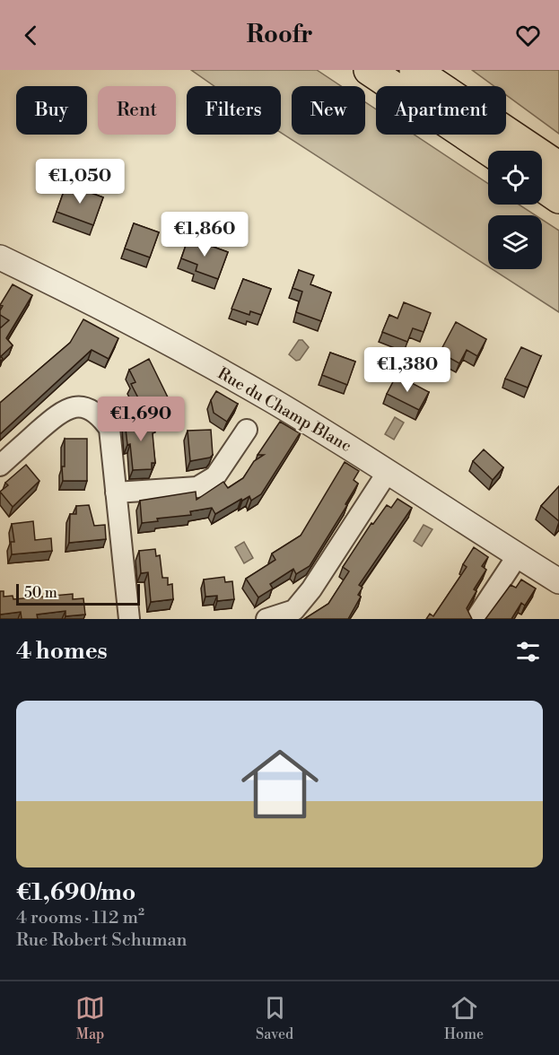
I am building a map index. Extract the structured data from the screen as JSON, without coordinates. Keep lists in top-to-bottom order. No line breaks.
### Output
{"streets":{"street":["Rue du Champ Blanc"]},"scale_bar":"50 m","page":{"header":"Roofr","chip":["Buy","Rent","Filters","New","Apartment"],"price":["€1,050","€1,860","€1,380","€1,690"],"scale":"50 m","heading":"4 homes","list":[{"name":"€1,690/mo","note":"4 rooms · 112 m² · Rue Robert Schuman"}],"tabs":["Map","Saved","Home"]}}
